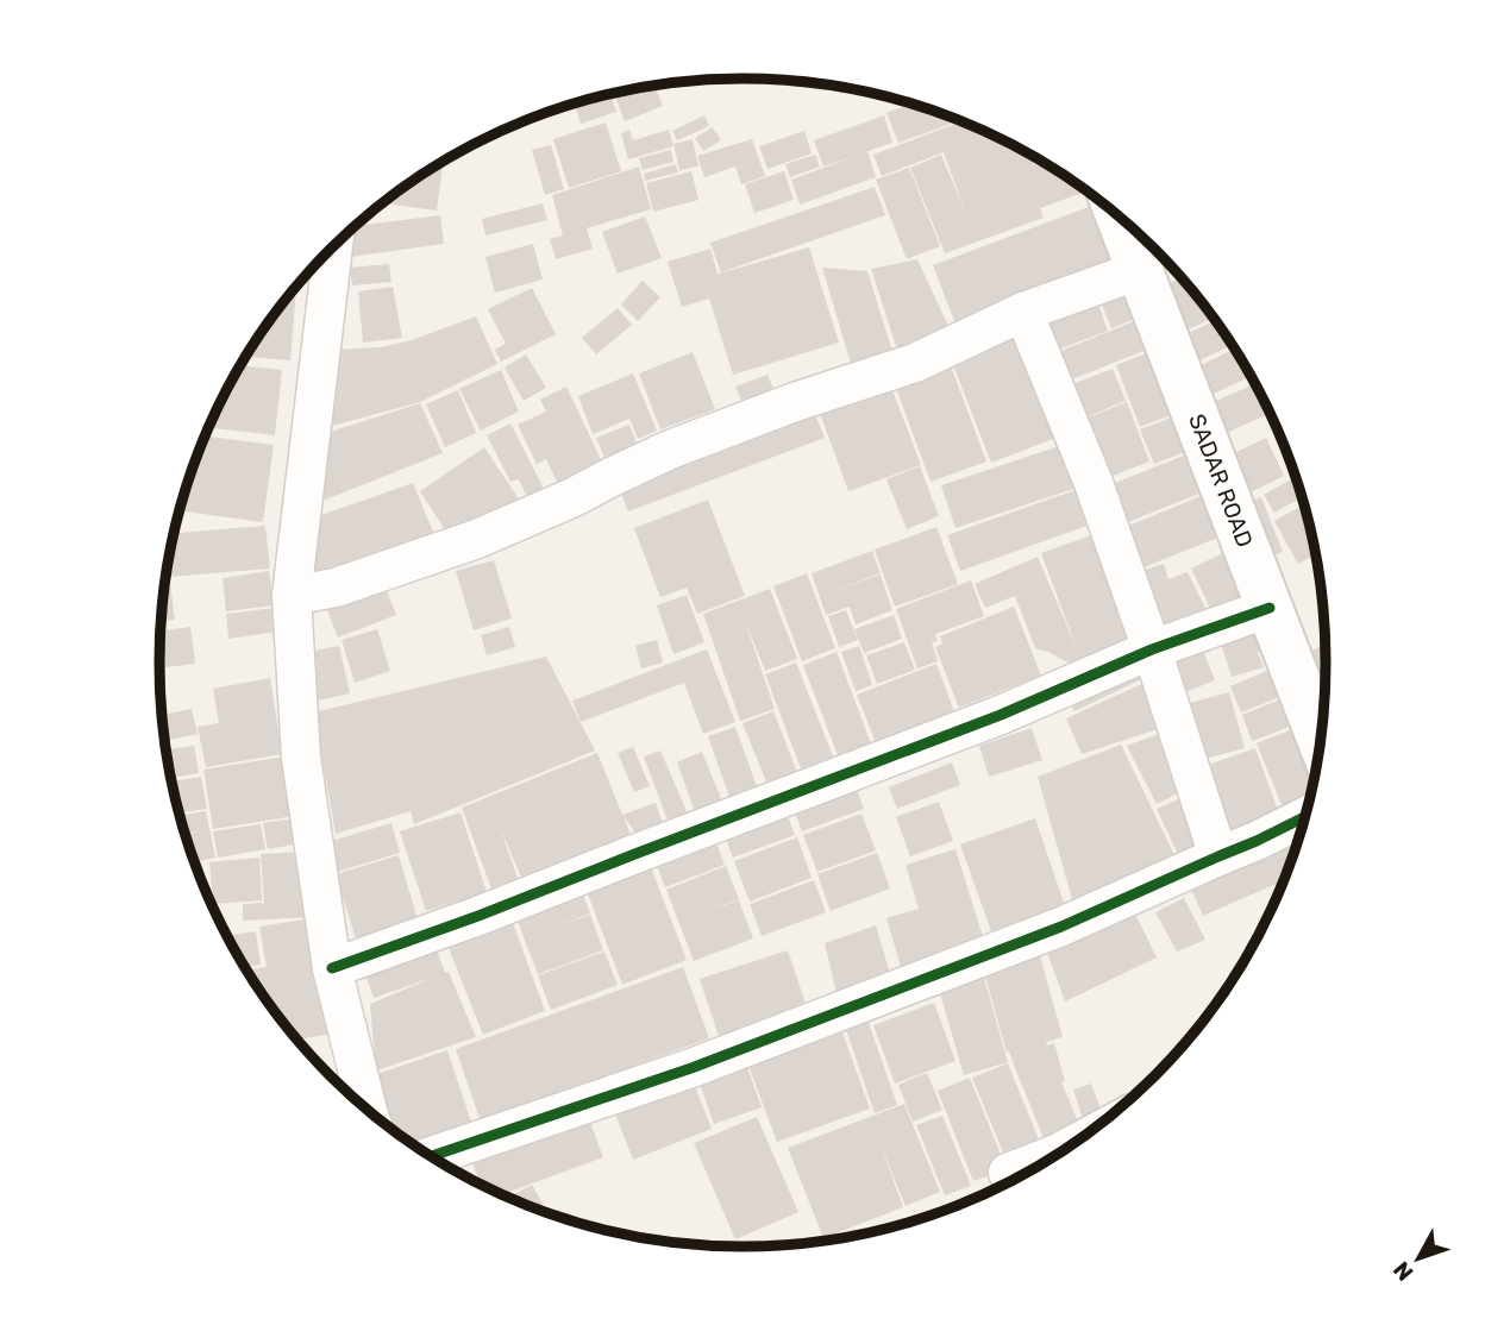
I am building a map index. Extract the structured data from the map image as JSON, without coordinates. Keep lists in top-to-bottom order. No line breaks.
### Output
{"streets":{"street":["SADAR ROAD"]},"north":"bottom left"}
